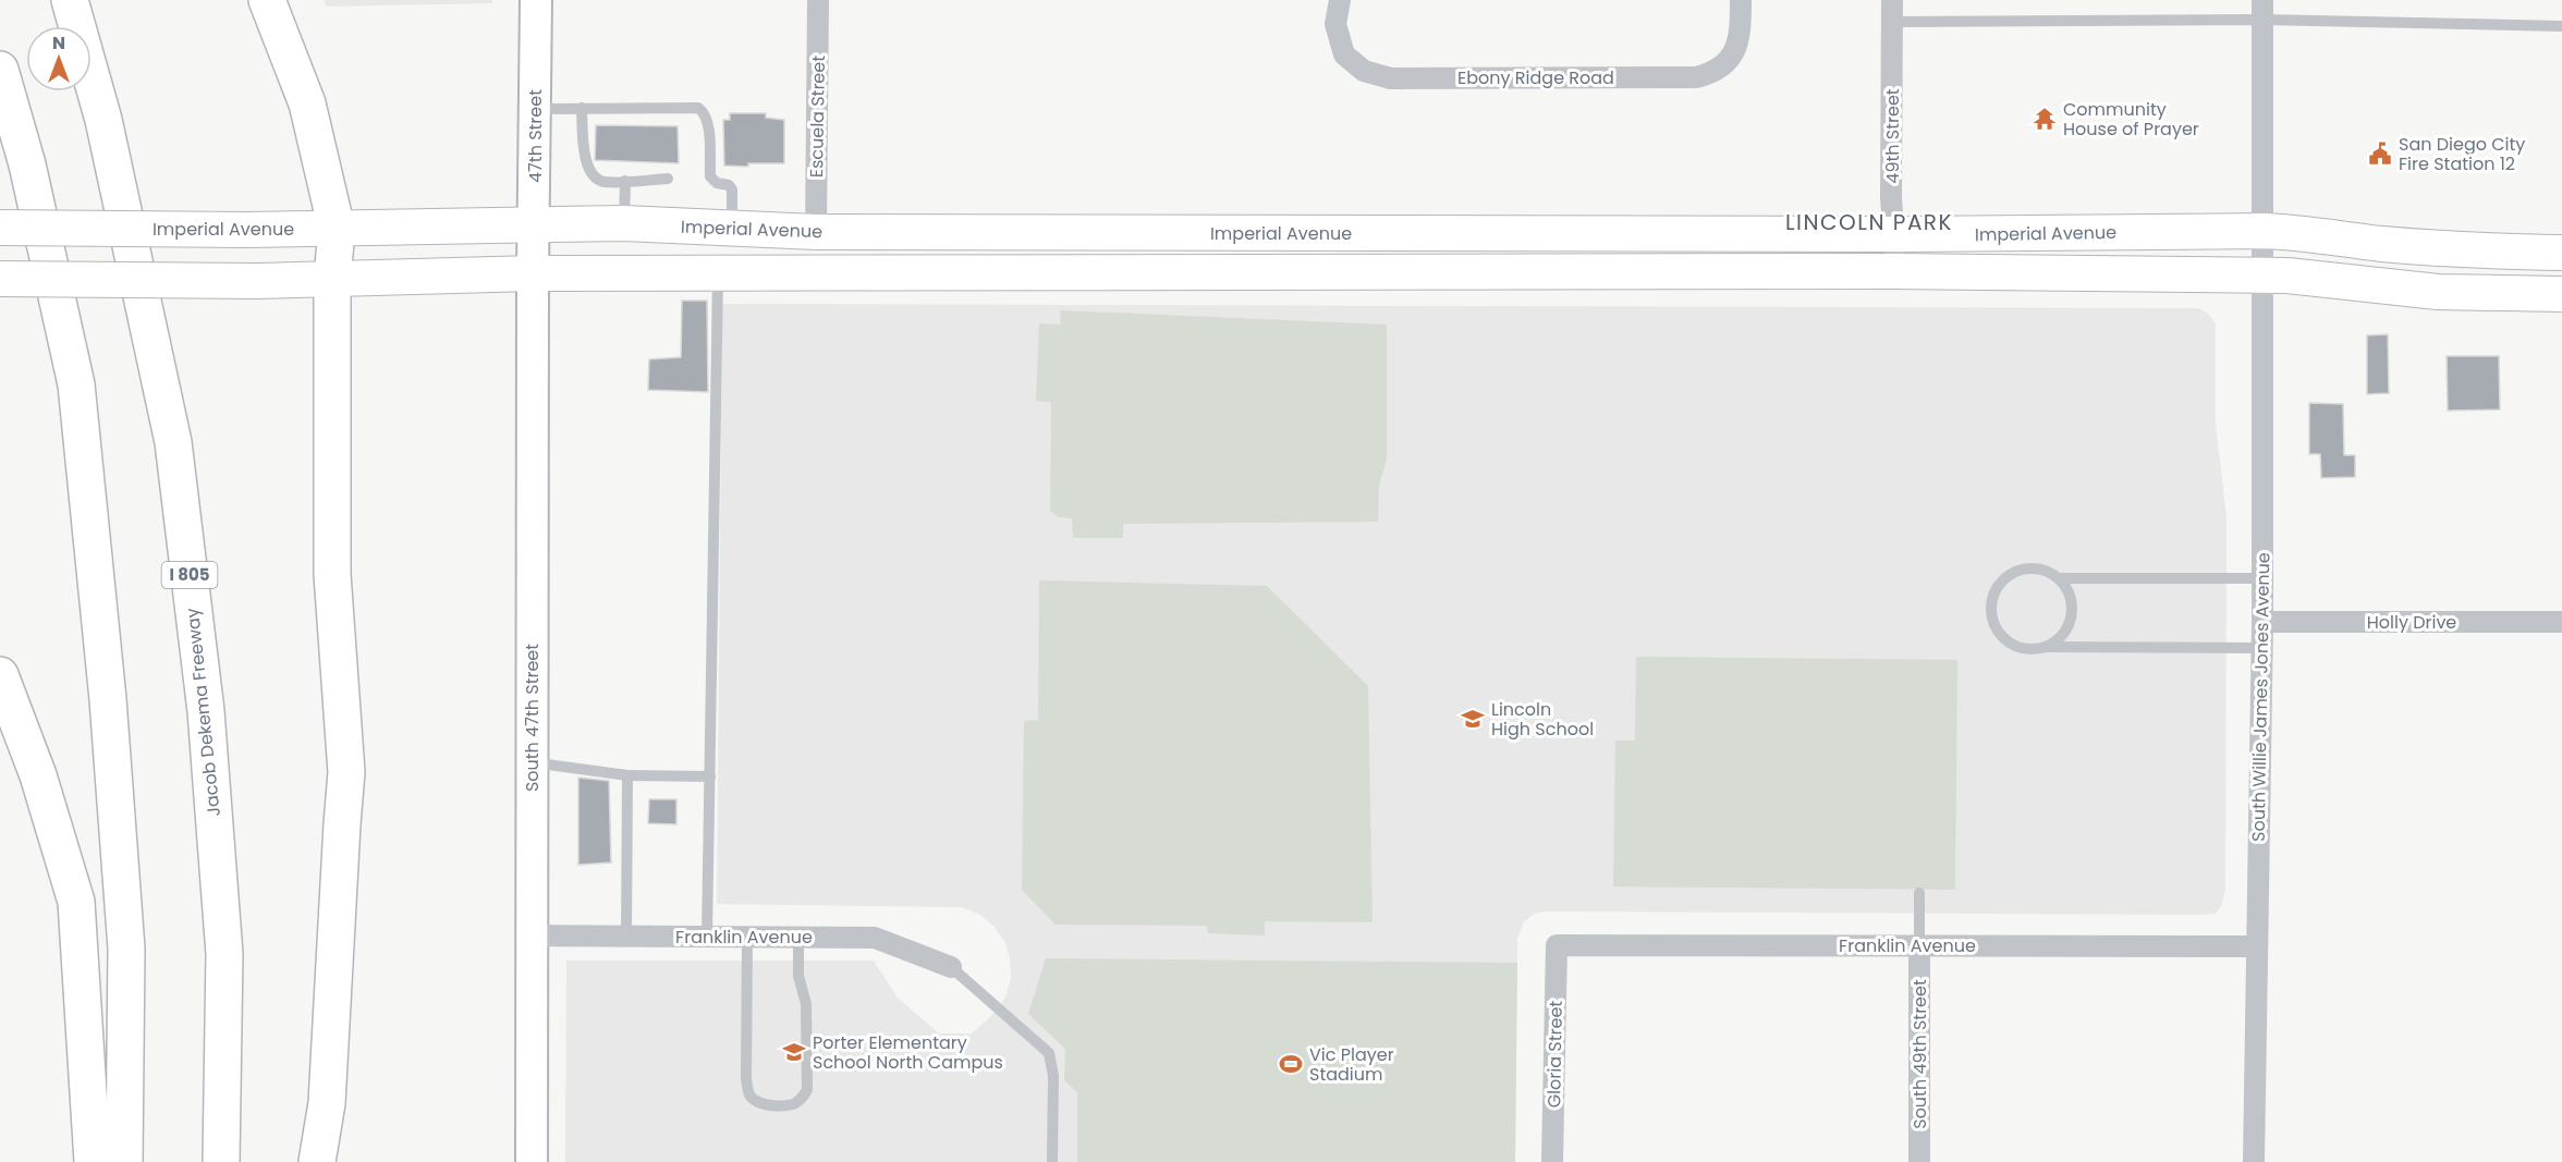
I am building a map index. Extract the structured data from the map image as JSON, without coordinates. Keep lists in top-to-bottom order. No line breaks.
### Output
{"streets":{"highway":["I 805","Jacob Dekema Freeway"],"main road":["47th Street","Imperial Avenue","South 47th Street"],"street":["Ebony Ridge Road","Escuela Street","49th Street","Holly Drive","South Willie James Jones Avenue","Franklin Avenue","Gloria Street","South 49th Street"]},"crossings":[["Escuela Street","Imperial Avenue"],["47th Street","Imperial Avenue"],["47th Street","South 47th Street"],["49th Street","Imperial Avenue"],["Imperial Avenue","South Willie James Jones Avenue"],["Holly Drive","South Willie James Jones Avenue"],["South Willie James Jones Avenue","Franklin Avenue"],["South 47th Street","Franklin Avenue"],["Franklin Avenue","Gloria Street"],["Franklin Avenue","South 49th Street"]],"districts":["LINCOLN PARK"],"places":{"temple":["Community House of Prayer"],"public building":["San Diego City Fire Station 12"],"school or university":["Lincoln High School","Porter Elementary School North Campus"],"sports":["Vic Player Stadium"]},"north":"top"}
